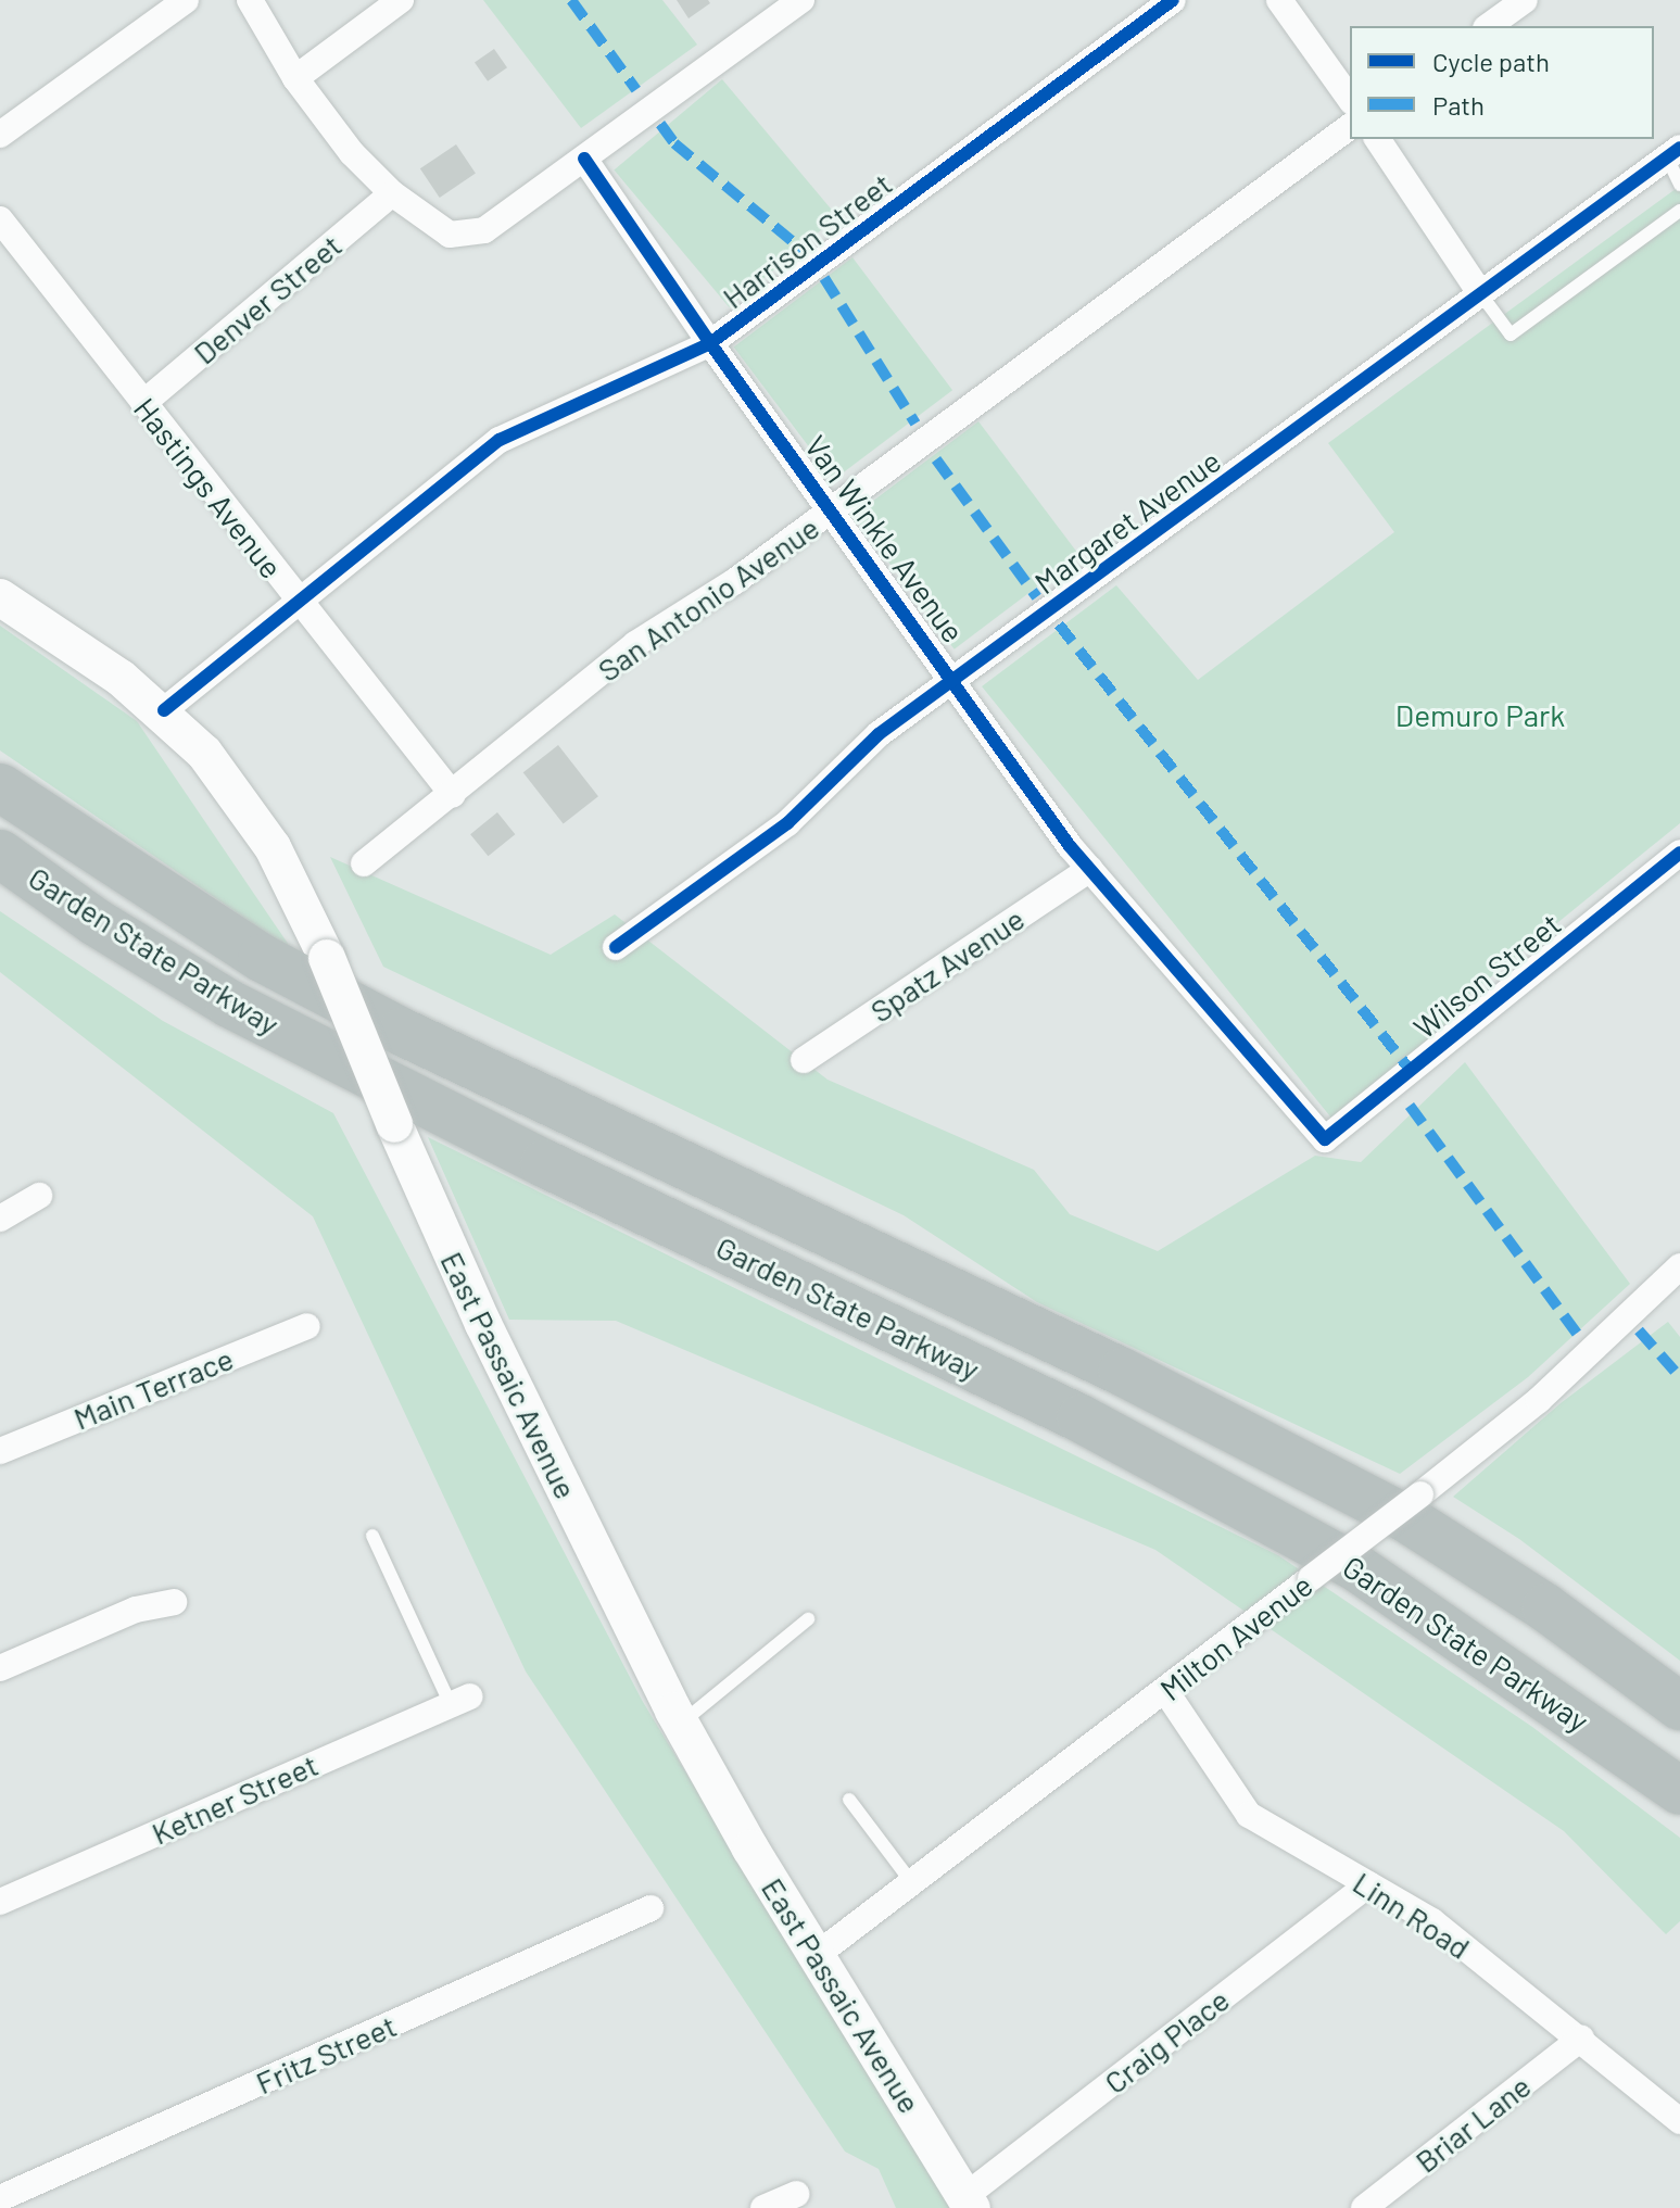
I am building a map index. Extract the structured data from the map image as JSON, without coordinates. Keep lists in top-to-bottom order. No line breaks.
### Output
{"streets":{"highway":["Garden State Parkway"],"main road":["East Passaic Avenue"],"street":["Harrison Street","Denver Street","Hastings Avenue","Margaret Avenue","Van Winkle Avenue","San Antonio Avenue","Spatz Avenue","Wilson Street","Main Terrace","Milton Avenue","Ketner Street","Linn Road","Craig Place","Fritz Street","Briar Lane"]},"crossings":[["Harrison Street","Hastings Avenue"],["Harrison Street","Van Winkle Avenue"],["Harrison Street","East Passaic Avenue"],["Denver Street","Hastings Avenue"],["Hastings Avenue","San Antonio Avenue"],["Margaret Avenue","Van Winkle Avenue"],["Van Winkle Avenue","San Antonio Avenue"],["Van Winkle Avenue","Spatz Avenue"],["Van Winkle Avenue","Wilson Street"],["East Passaic Avenue","Milton Avenue"],["East Passaic Avenue","Craig Place"],["Milton Avenue","Linn Road"],["Linn Road","Craig Place"],["Linn Road","Briar Lane"]],"parks":["Demuro Park"],"legend":["Cycle path","Path"]}
